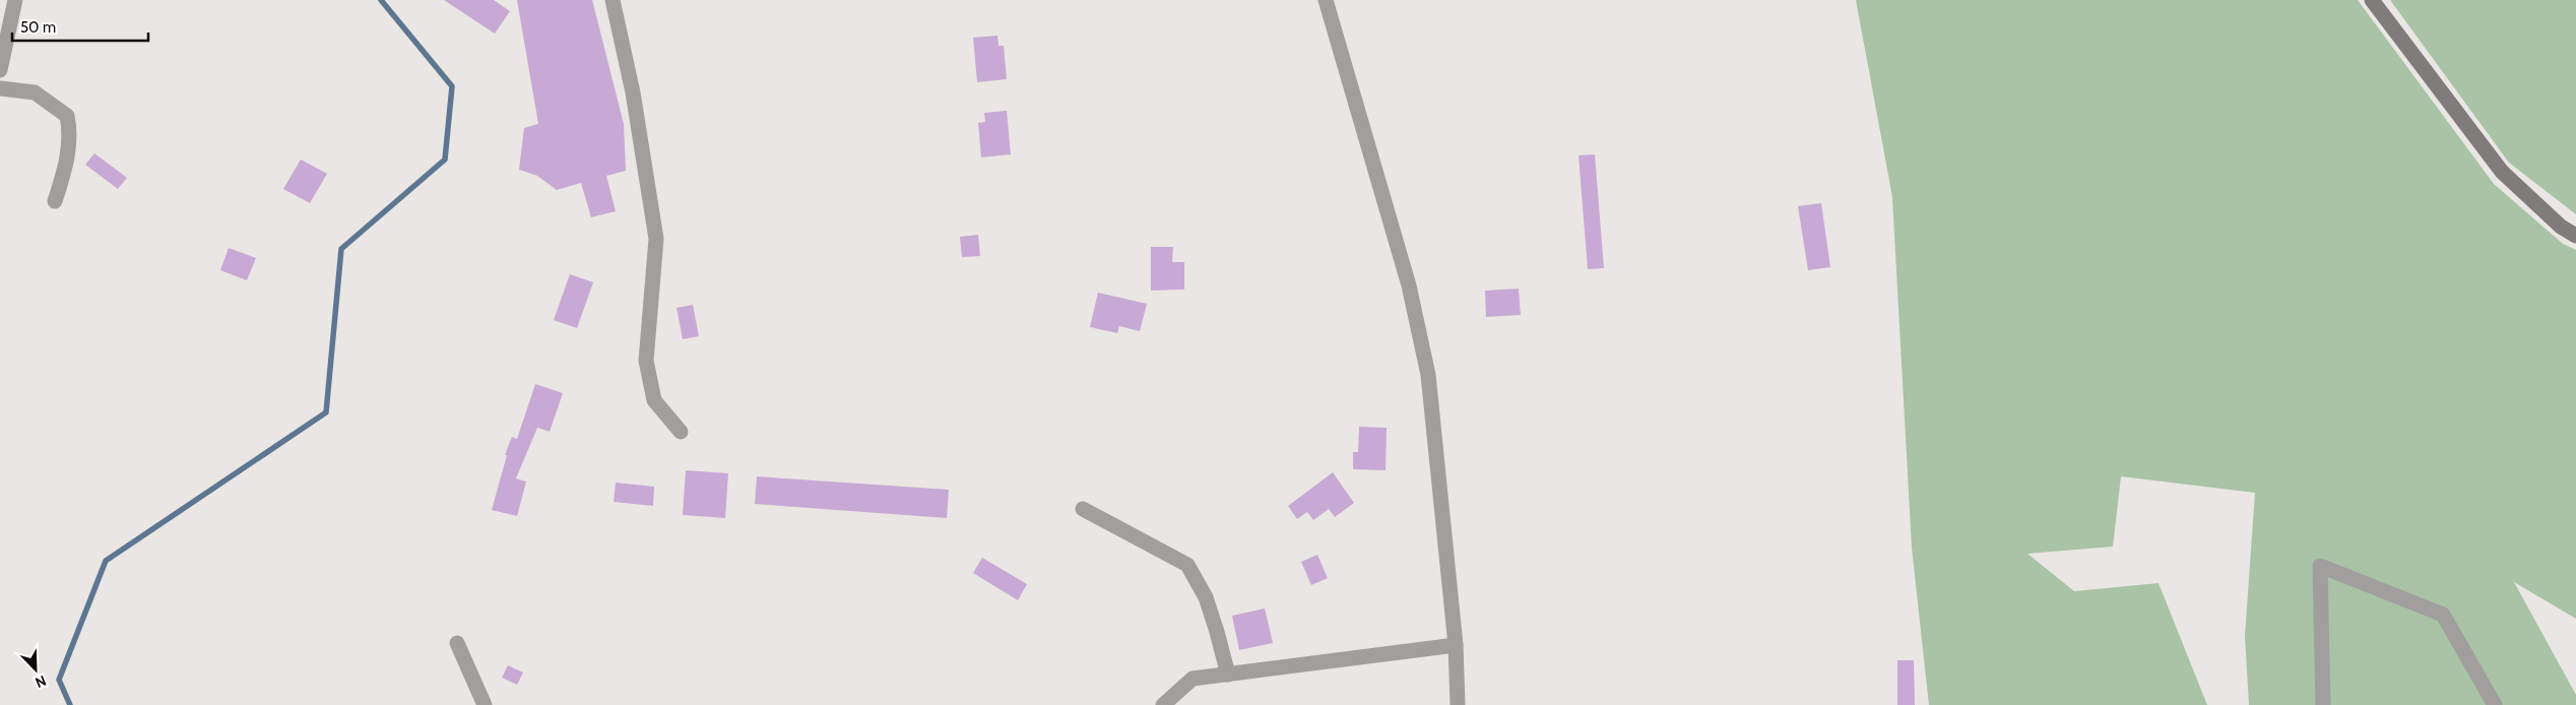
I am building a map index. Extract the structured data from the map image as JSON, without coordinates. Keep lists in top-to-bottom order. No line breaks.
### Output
{"scale_bar":"50 m","north":"bottom right"}
